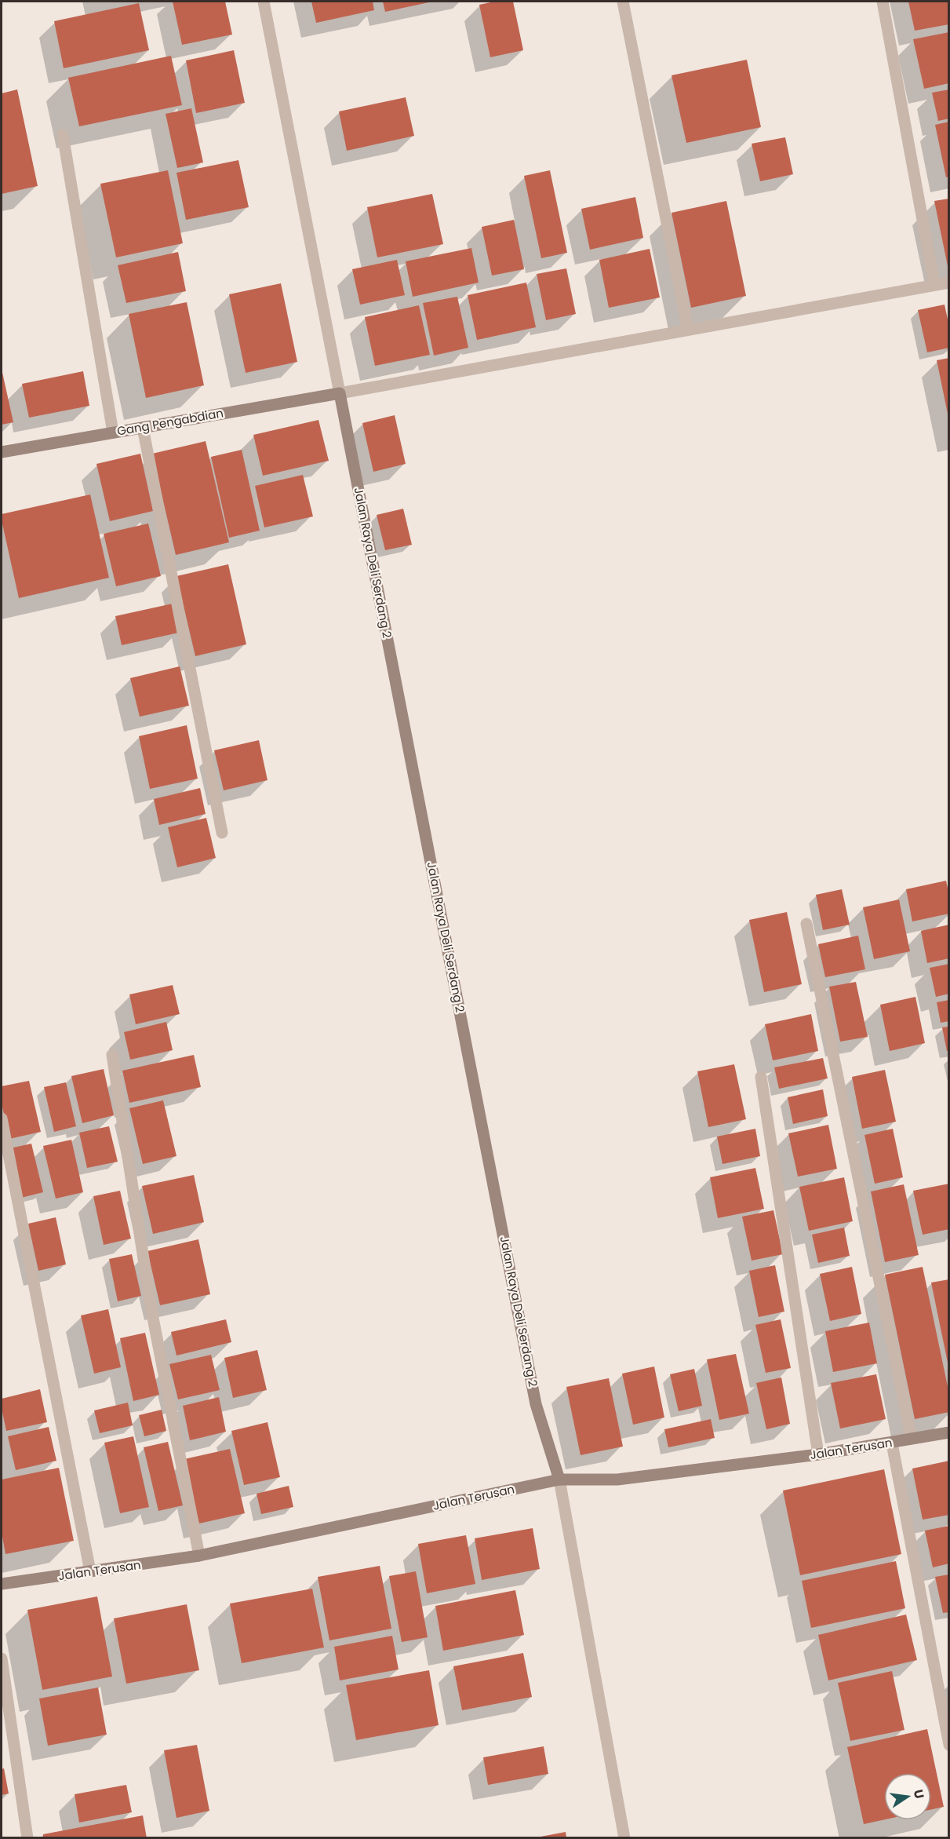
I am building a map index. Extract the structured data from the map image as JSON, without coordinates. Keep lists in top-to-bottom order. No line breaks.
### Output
{"streets":{"street":["Gang Pengabdian","Jalan Raya Deli Serdang 2","Jalan Terusan"]},"crossings":[["Gang Pengabdian","Jalan Raya Deli Serdang 2"],["Jalan Raya Deli Serdang 2","Jalan Terusan"]],"north":"right"}
